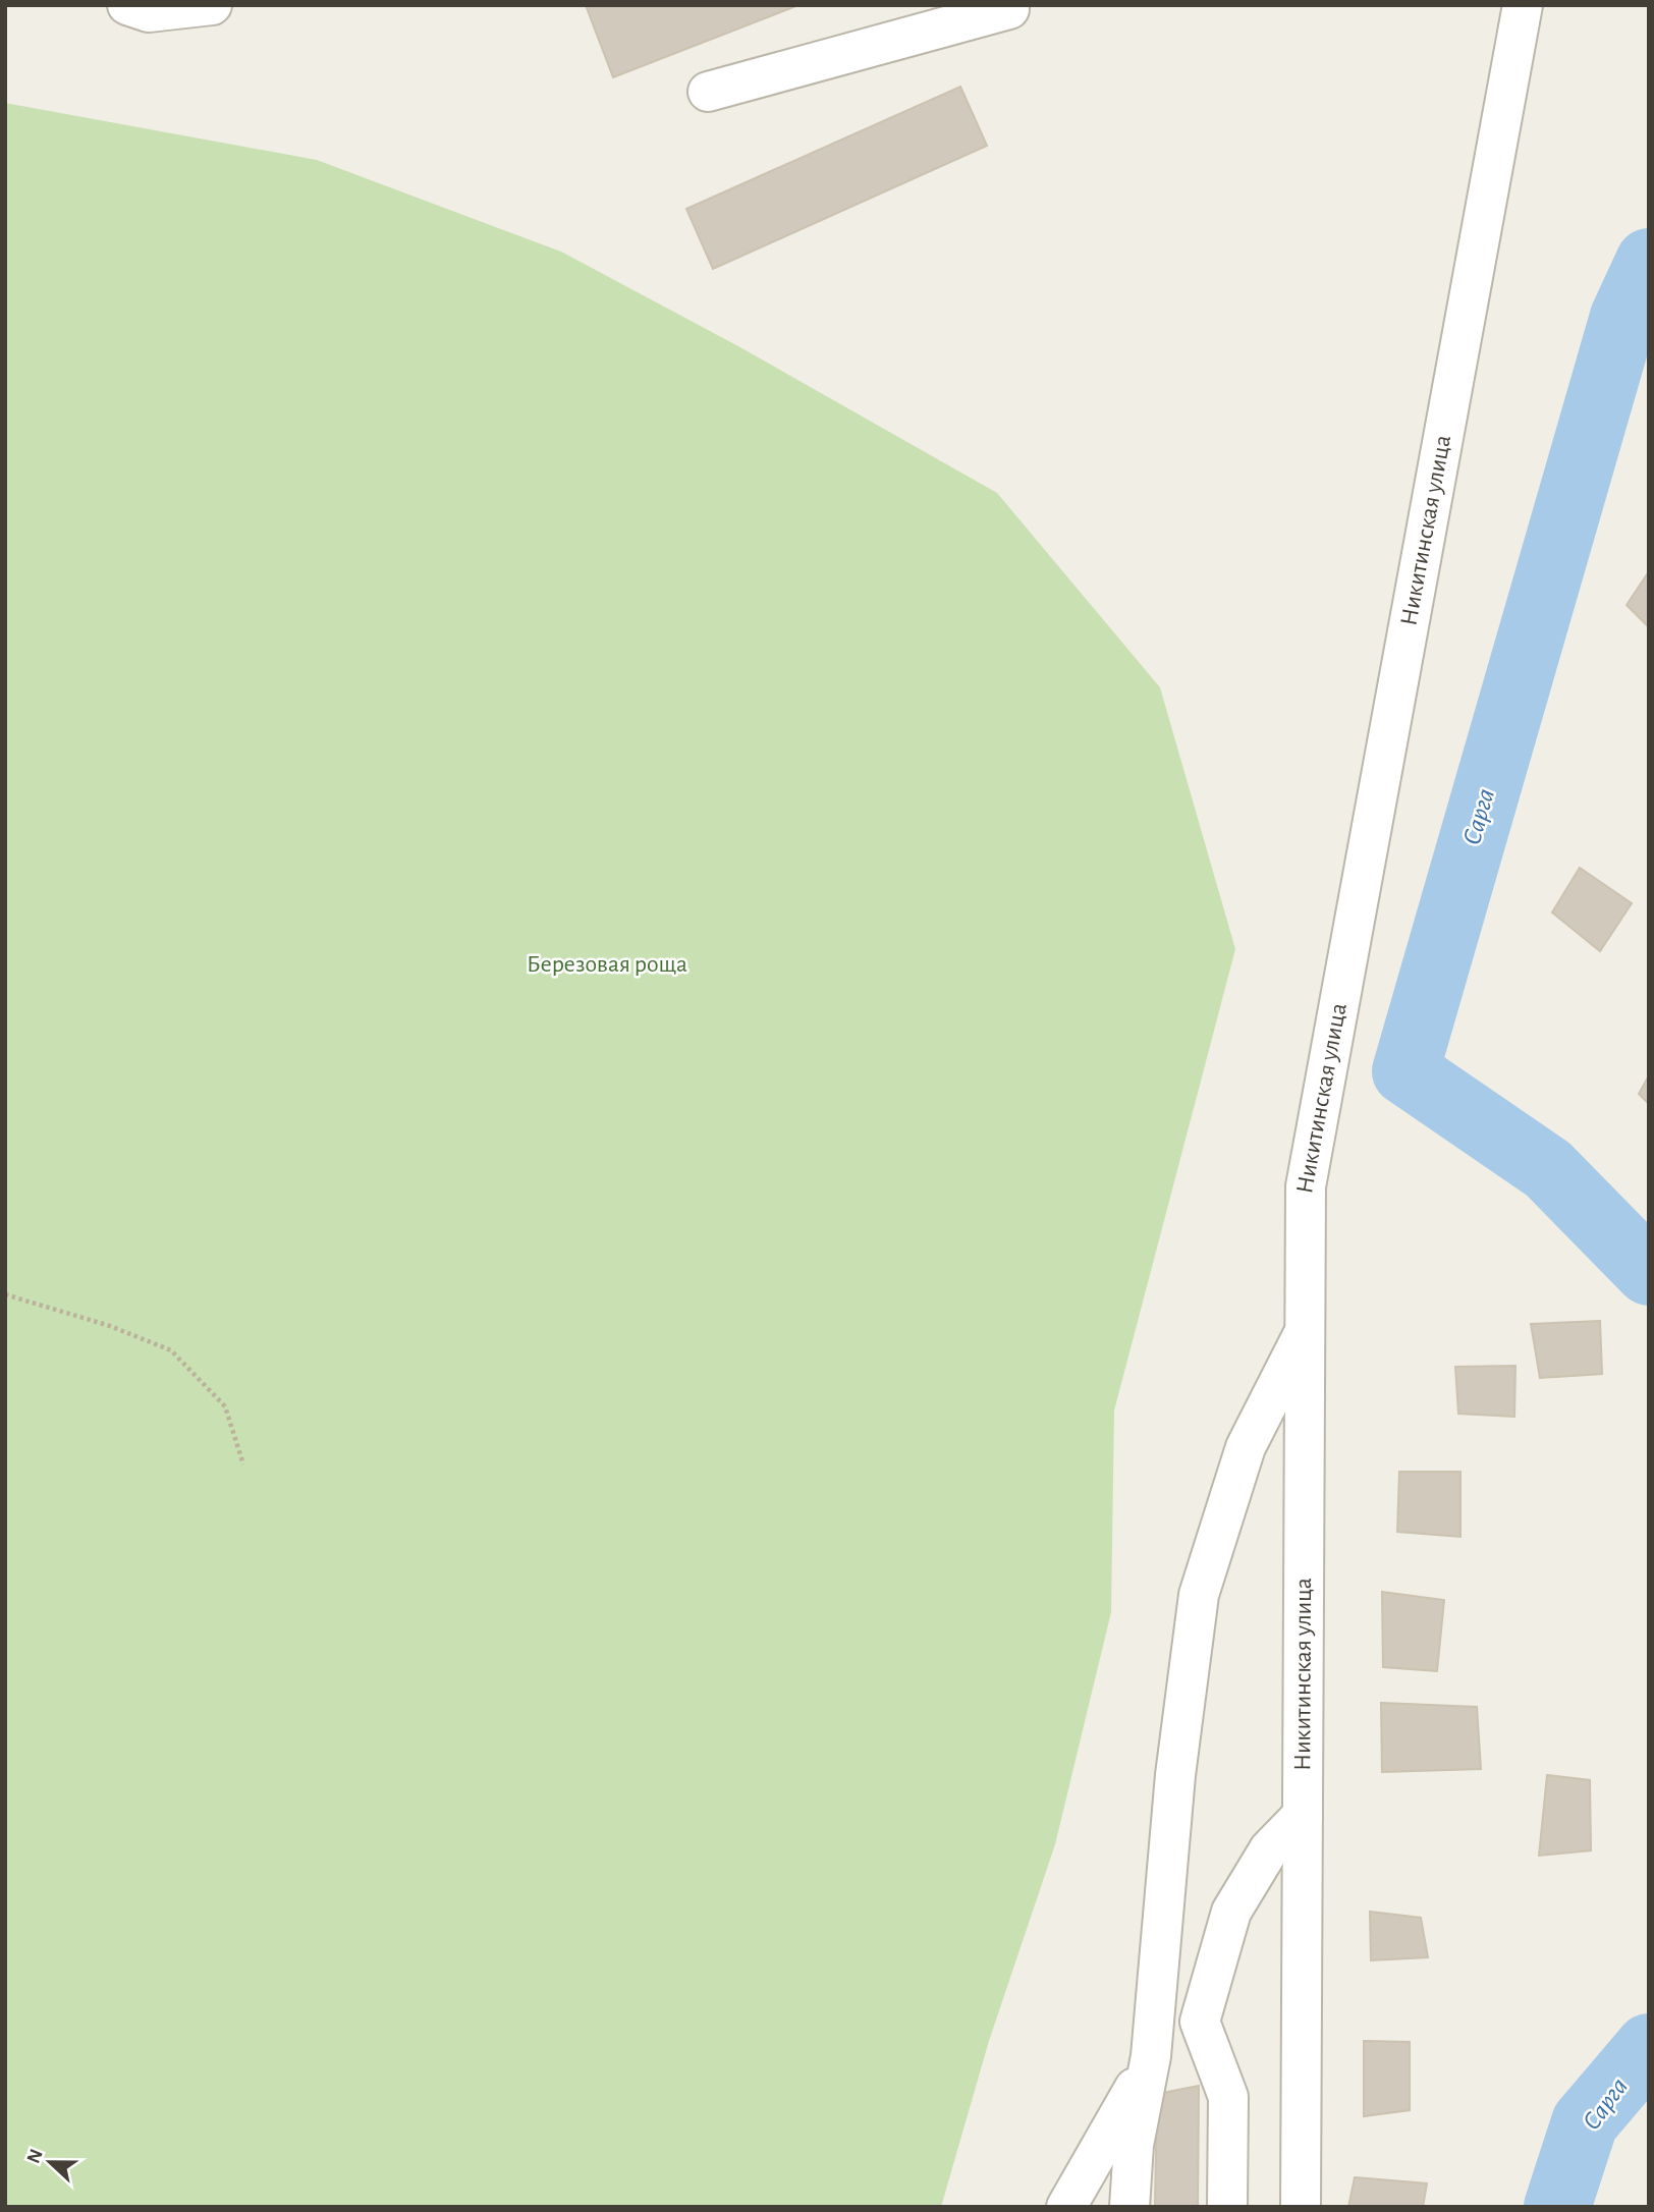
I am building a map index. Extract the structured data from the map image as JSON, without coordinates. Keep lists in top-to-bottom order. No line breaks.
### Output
{"streets":{"street":["Никитинская улица"]},"water":["Сарга"],"parks":["Березовая роща"],"north":"left"}
